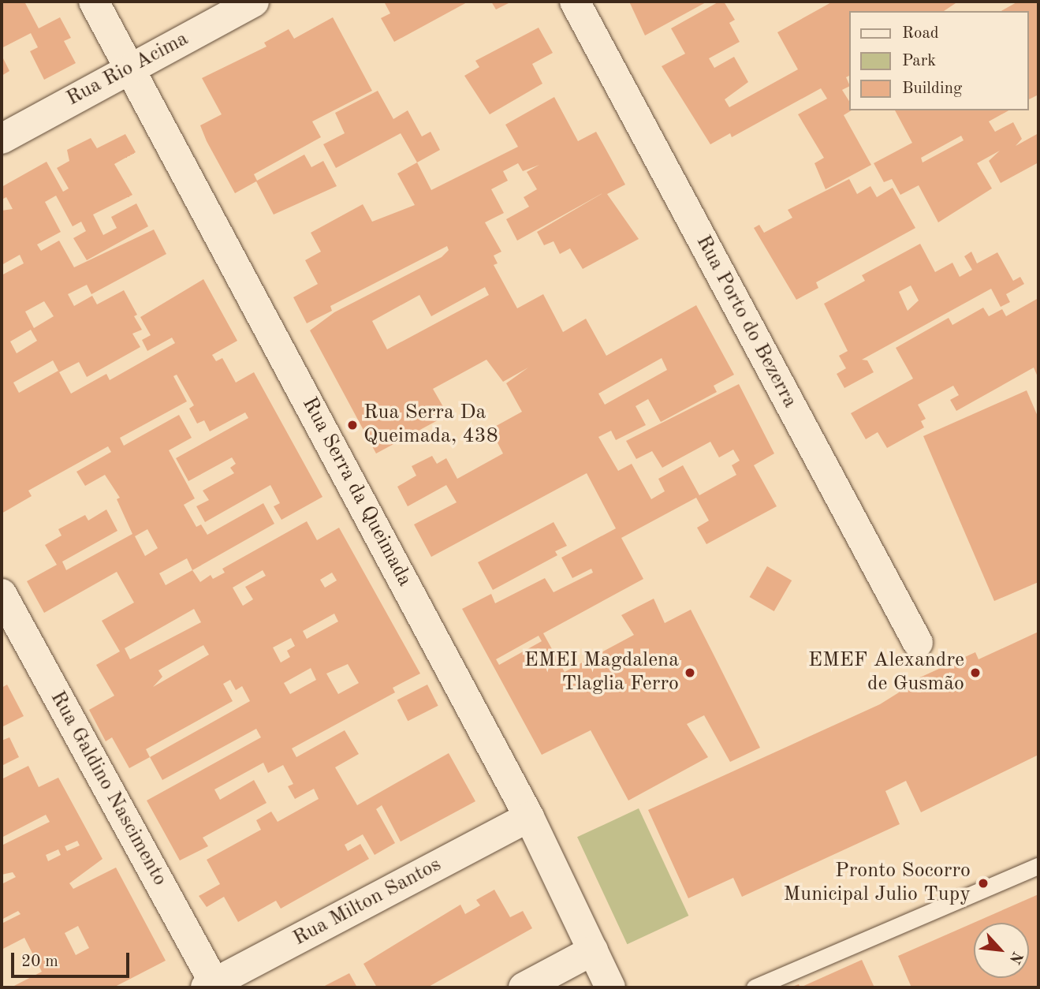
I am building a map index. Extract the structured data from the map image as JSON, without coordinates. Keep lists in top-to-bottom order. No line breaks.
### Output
{"streets":{"street":["Rua Rio Acima","Rua Porto do Bezerra","Rua Serra da Queimada","Rua Galdino Nascimento","Rua Milton Santos"]},"crossings":[["Rua Rio Acima","Rua Serra da Queimada"],["Rua Serra da Queimada","Rua Milton Santos"],["Rua Galdino Nascimento","Rua Milton Santos"]],"places":["Rua Serra Da Queimada, 438","EMEI Magdalena Tlaglia Ferro","EMEF Alexandre de Gusmão","Pronto Socorro Municipal Julio Tupy"],"legend":["Road","Park","Building"],"scale_bar":"20 m","north":"bottom right"}
